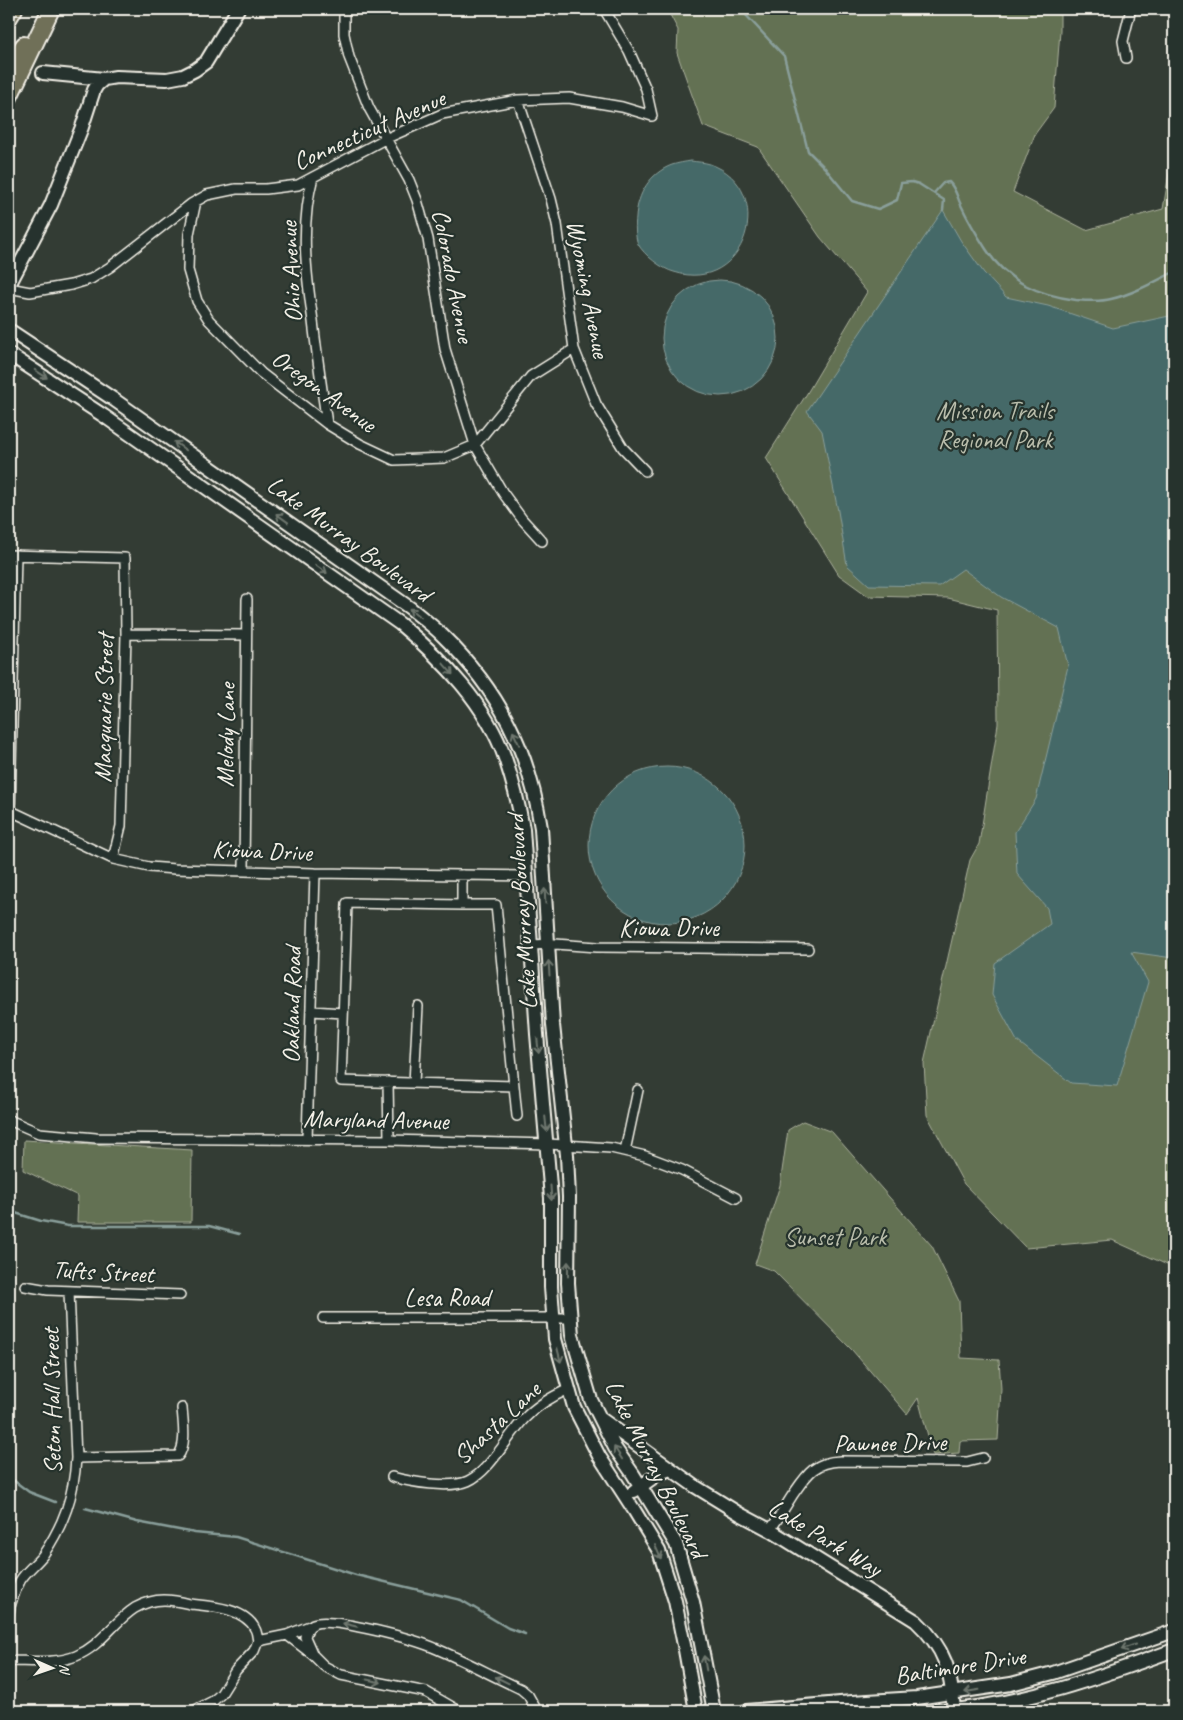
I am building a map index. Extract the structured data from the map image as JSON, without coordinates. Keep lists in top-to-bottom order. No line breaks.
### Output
{"streets":{"main road":["Lake Murray Boulevard","Lake Park Way","Baltimore Drive"],"street":["Connecticut Avenue","Ohio Avenue","Colorado Avenue","Wyoming Avenue","Oregon Avenue","Macquarie Street","Melody Lane","Kiowa Drive","Oakland Road","Maryland Avenue","Tufts Street","Lesa Road","Seton Hall Street","Shasta Lane","Pawnee Drive"]},"crossings":[["Connecticut Avenue","Ohio Avenue"],["Connecticut Avenue","Colorado Avenue"],["Connecticut Avenue","Wyoming Avenue"],["Connecticut Avenue","Oregon Avenue"],["Ohio Avenue","Oregon Avenue"],["Colorado Avenue","Oregon Avenue"],["Wyoming Avenue","Oregon Avenue"],["Lake Murray Boulevard","Kiowa Drive"],["Lake Murray Boulevard","Maryland Avenue"],["Lake Murray Boulevard","Lesa Road"],["Lake Murray Boulevard","Shasta Lane"],["Lake Murray Boulevard","Lake Park Way"],["Macquarie Street","Kiowa Drive"],["Melody Lane","Kiowa Drive"],["Kiowa Drive","Oakland Road"],["Oakland Road","Maryland Avenue"],["Tufts Street","Seton Hall Street"],["Pawnee Drive","Lake Park Way"],["Lake Park Way","Baltimore Drive"]],"parks":["Mission Trails Regional Park","Sunset Park"],"north":"right"}
